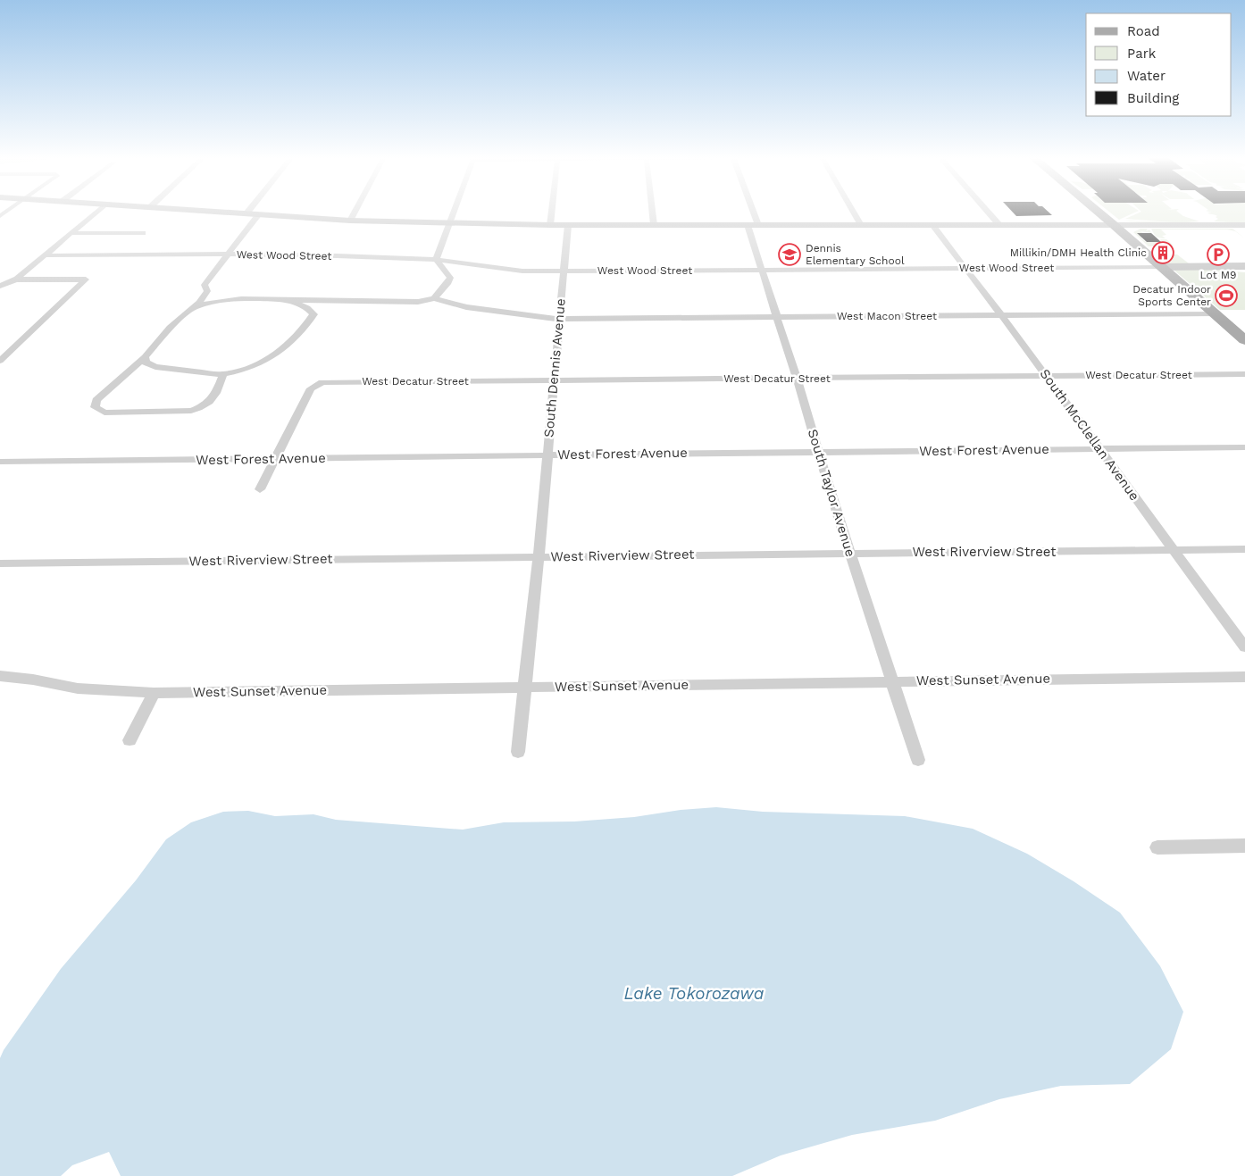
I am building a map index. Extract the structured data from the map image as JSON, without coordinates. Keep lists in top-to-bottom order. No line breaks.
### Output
{"streets":{"street":["West Wood Street","West Macon Street","South Dennis Avenue","West Decatur Street","South McClellan Avenue","West Forest Avenue","South Taylor Avenue","West Riverview Street","West Sunset Avenue"]},"crossings":[["West Wood Street","South Dennis Avenue"],["West Wood Street","South McClellan Avenue"],["West Wood Street","South Taylor Avenue"],["West Macon Street","South Dennis Avenue"],["West Macon Street","South McClellan Avenue"],["West Macon Street","South Taylor Avenue"],["South Dennis Avenue","West Decatur Street"],["South Dennis Avenue","West Forest Avenue"],["South Dennis Avenue","West Riverview Street"],["South Dennis Avenue","West Sunset Avenue"],["West Decatur Street","South McClellan Avenue"],["West Decatur Street","West Forest Avenue"],["West Decatur Street","South Taylor Avenue"],["South McClellan Avenue","West Forest Avenue"],["South McClellan Avenue","West Riverview Street"],["West Forest Avenue","South Taylor Avenue"],["South Taylor Avenue","West Riverview Street"],["South Taylor Avenue","West Sunset Avenue"]],"water":["Lake Tokorozawa"],"places":{"building":["Millikin/DMH Health Clinic"],"school or university":["Dennis Elementary School"],"parking":["Lot M9"],"sports":["Decatur Indoor Sports Center"]},"legend":["Road","Park","Water","Building"]}
